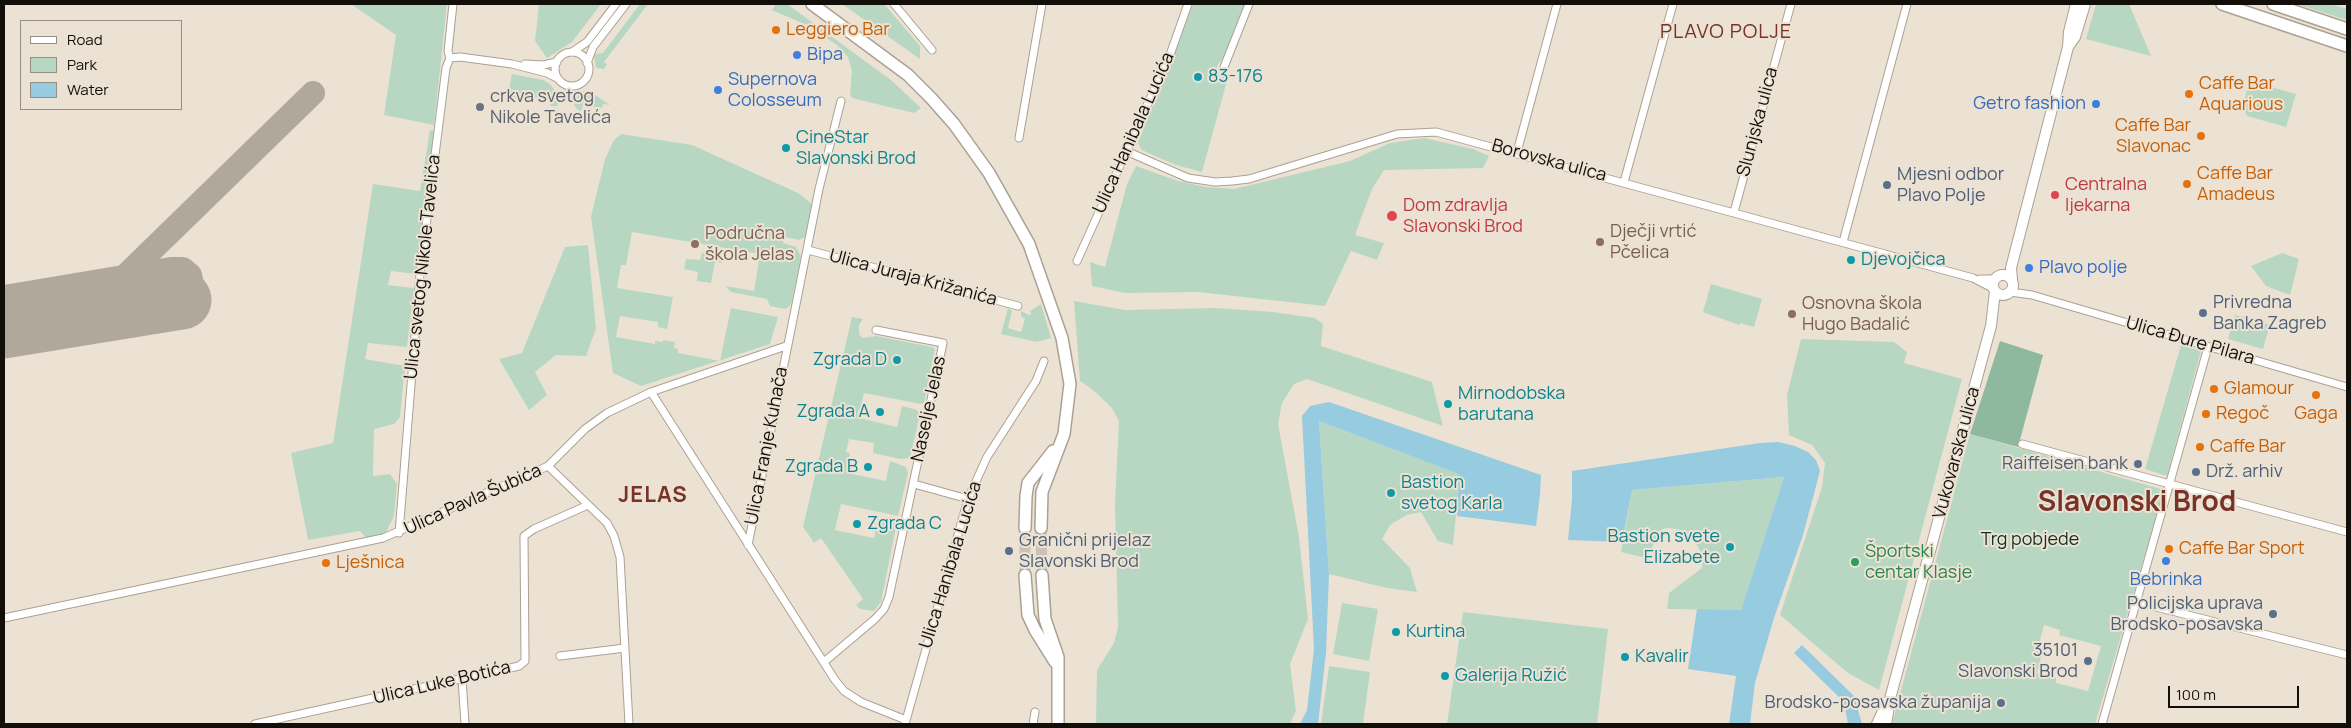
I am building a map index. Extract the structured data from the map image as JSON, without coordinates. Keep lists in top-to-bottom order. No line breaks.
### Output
{"streets":{"main road":["Vukovarska ulica"],"street":["Slunjska ulica","Ulica Hanibala Lucića","Borovska ulica","Ulica svetog Nikole Tavelića","Ulica Juraja Križanića","Ulica Đure Pilara","Naselje Jelas","Ulica Franje Kuhača","Ulica Pavla Šubića","Ulica Luke Botića"]},"crossings":[["Slunjska ulica","Borovska ulica"],["Ulica Hanibala Lucića","Borovska ulica"],["Ulica Hanibala Lucića","Naselje Jelas"],["Borovska ulica","Vukovarska ulica"],["Ulica svetog Nikole Tavelića","Ulica Pavla Šubića"],["Ulica Juraja Križanića","Ulica Franje Kuhača"],["Ulica Đure Pilara","Vukovarska ulica"],["Ulica Franje Kuhača","Ulica Pavla Šubića"]],"districts":["PLAVO POLJE","JELAS","Slavonski Brod"],"parks":["Trg pobjede"],"places":["Leggiero Bar","Bipa","83-176","Supernova Colosseum","Caffe Bar Aquarious","Getro fashion","crkva svetog Nikole Tavelića","Caffe Bar Slavonac","CineStar Slavonski Brod","Caffe Bar Amadeus","Mjesni odbor Plavo Polje","Centralna ljekarna","Dom zdravlja Slavonski Brod","Dječji vrtić Pčelica","Područna škola Jelas","Djevojčica","Plavo polje","Privredna Banka Zagreb","Osnovna škola Hugo Badalić","Zgrada D","Glamour","Gaga","Mirnodobska barutana","Zgrada A","Regoč","Caffe Bar","Raiffeisen bank","Zgrada B","Drž. arhiv","Bastion svetog Karla","Zgrada C","Bastion svete Elizabete","Caffe Bar Sport","Granični prijelaz Slavonski Brod","Bebrinka","Športski centar Klasje","Lješnica","Policijska uprava Brodsko-posavska","Kurtina","Kavalir","35101 Slavonski Brod","Galerija Ružić","Brodsko-posavska županija"],"legend":["Road","Park","Water"],"scale_bar":"100 m"}
